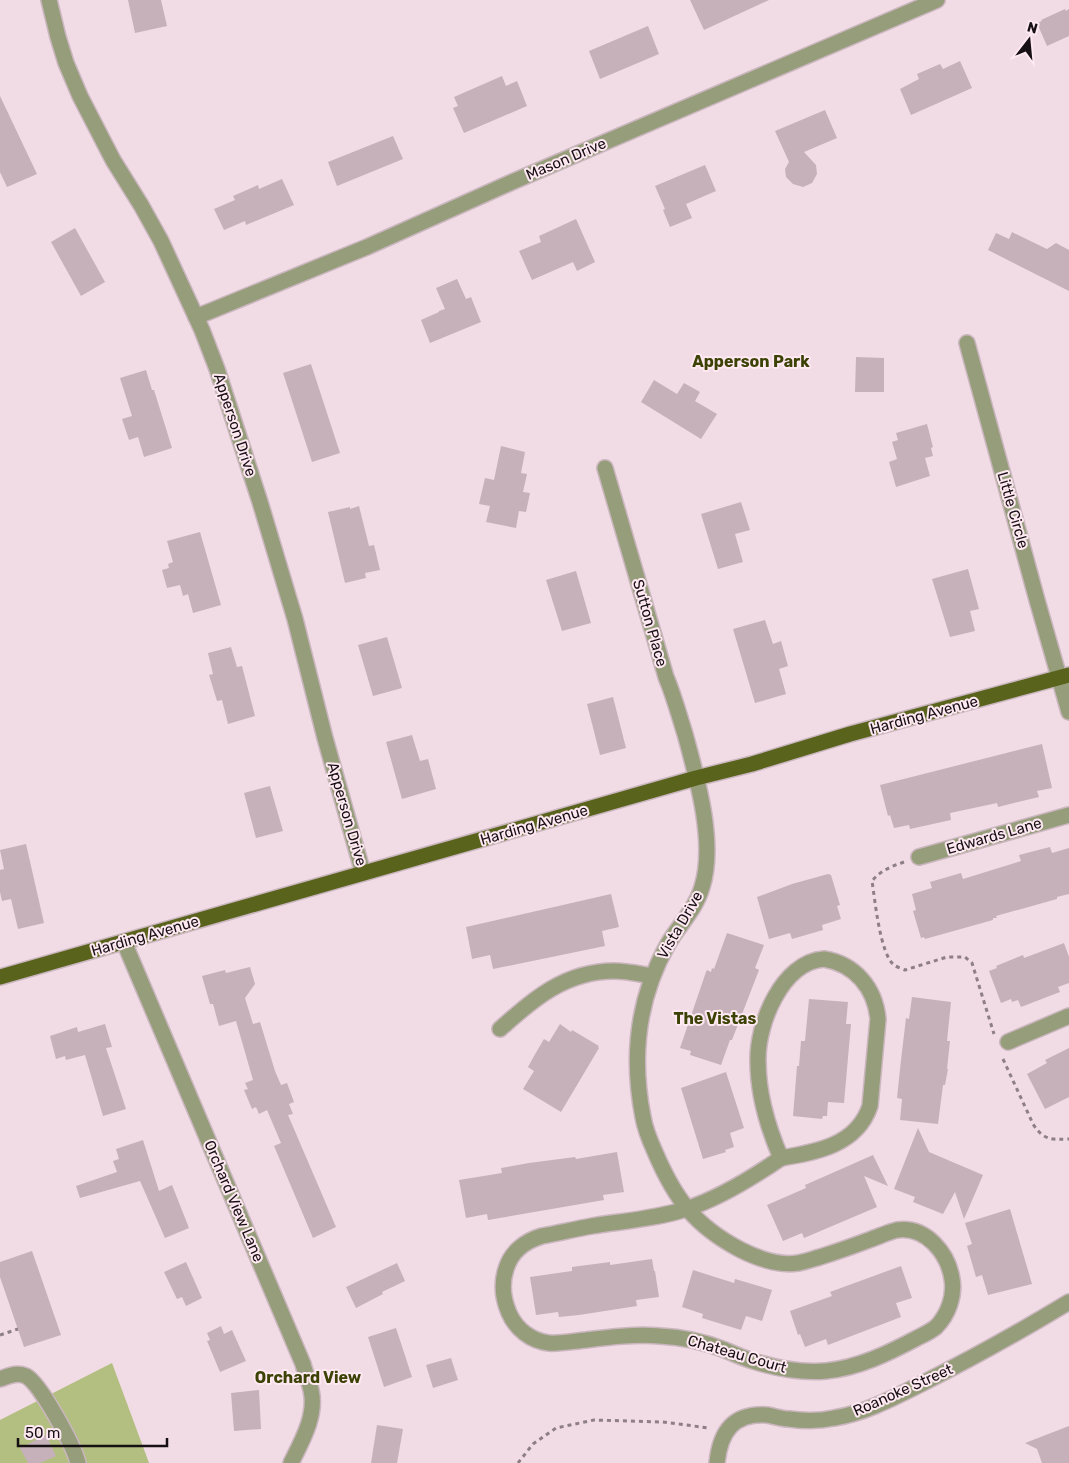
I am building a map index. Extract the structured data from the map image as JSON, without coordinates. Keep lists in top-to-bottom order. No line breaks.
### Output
{"streets":{"main road":["Harding Avenue"],"street":["Mason Drive","Apperson Drive","Little Circle","Sutton Place","Edwards Lane","Vista Drive","Orchard View Lane","Chateau Court","Roanoke Street"]},"crossings":[["Mason Drive","Apperson Drive"],["Apperson Drive","Harding Avenue"],["Little Circle","Harding Avenue"],["Sutton Place","Harding Avenue"],["Sutton Place","Vista Drive"],["Harding Avenue","Vista Drive"],["Harding Avenue","Orchard View Lane"],["Vista Drive","Chateau Court"]],"districts":["Apperson Park","The Vistas","Orchard View"],"scale_bar":"50 m","north":"top"}
